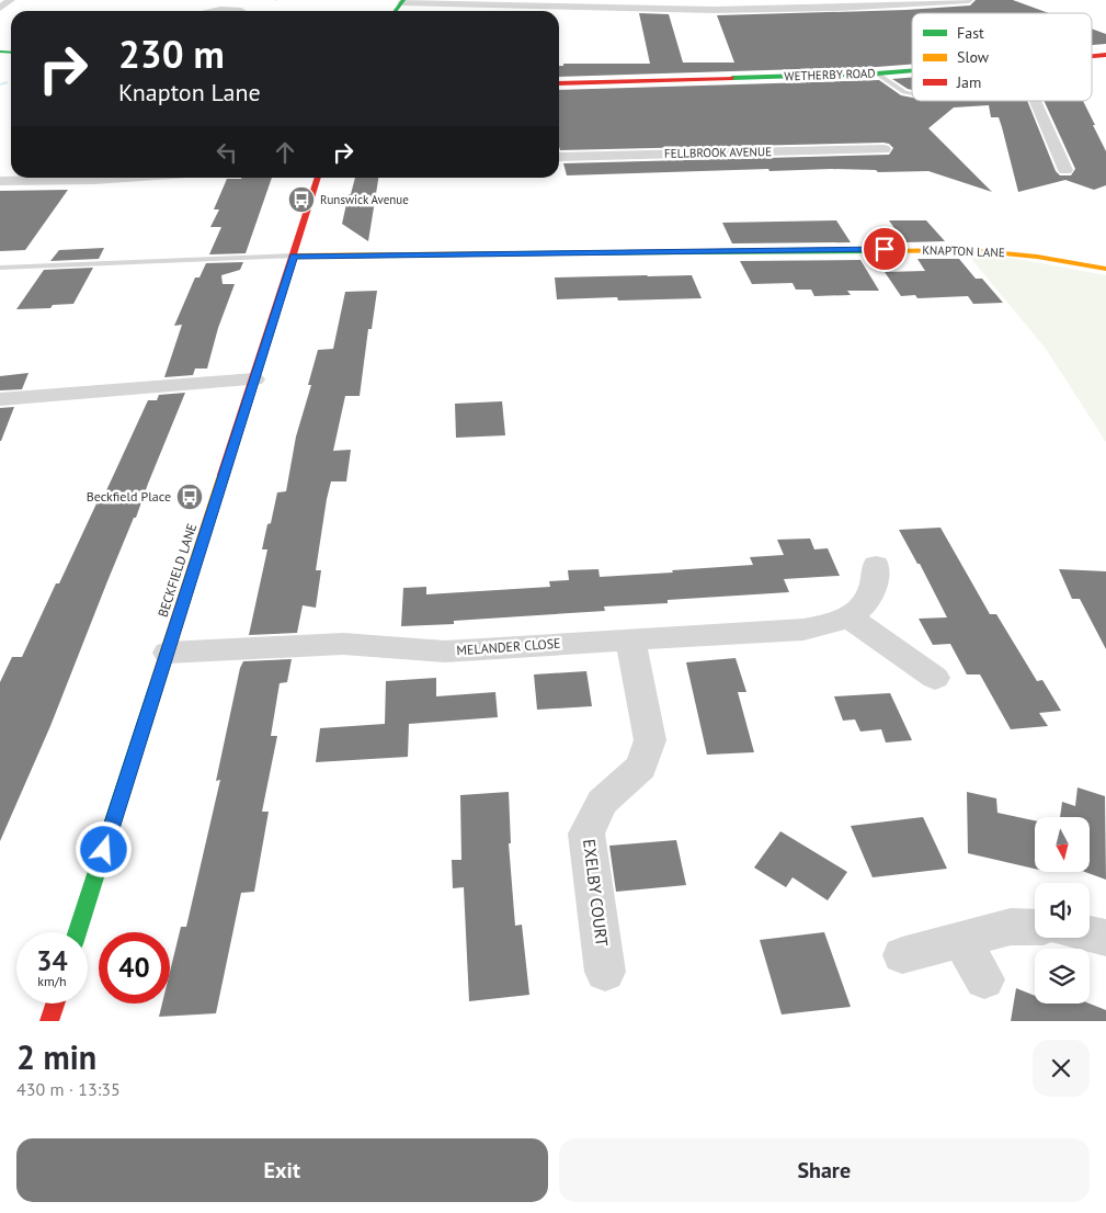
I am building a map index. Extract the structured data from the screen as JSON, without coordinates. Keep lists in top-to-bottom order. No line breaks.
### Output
{"streets":{"street":["WETHERBY ROAD","FELLBROOK AVENUE","KNAPTON LANE","BECKFIELD LANE","MELANDER CLOSE","EXELBY COURT"]},"crossings":[["KNAPTON LANE","BECKFIELD LANE"],["BECKFIELD LANE","MELANDER CLOSE"],["MELANDER CLOSE","EXELBY COURT"]],"places":{"bus stop":["Runswick Avenue","Beckfield Place"]},"legend":["Fast","Slow","Jam"],"north":"bottom","page":{"turn":["230 m","Knapton Lane"],"speed":"34 km/h","limit":"40","heading":["2 min","430 m · 13:35"],"buttons":["Exit","Share"]}}
